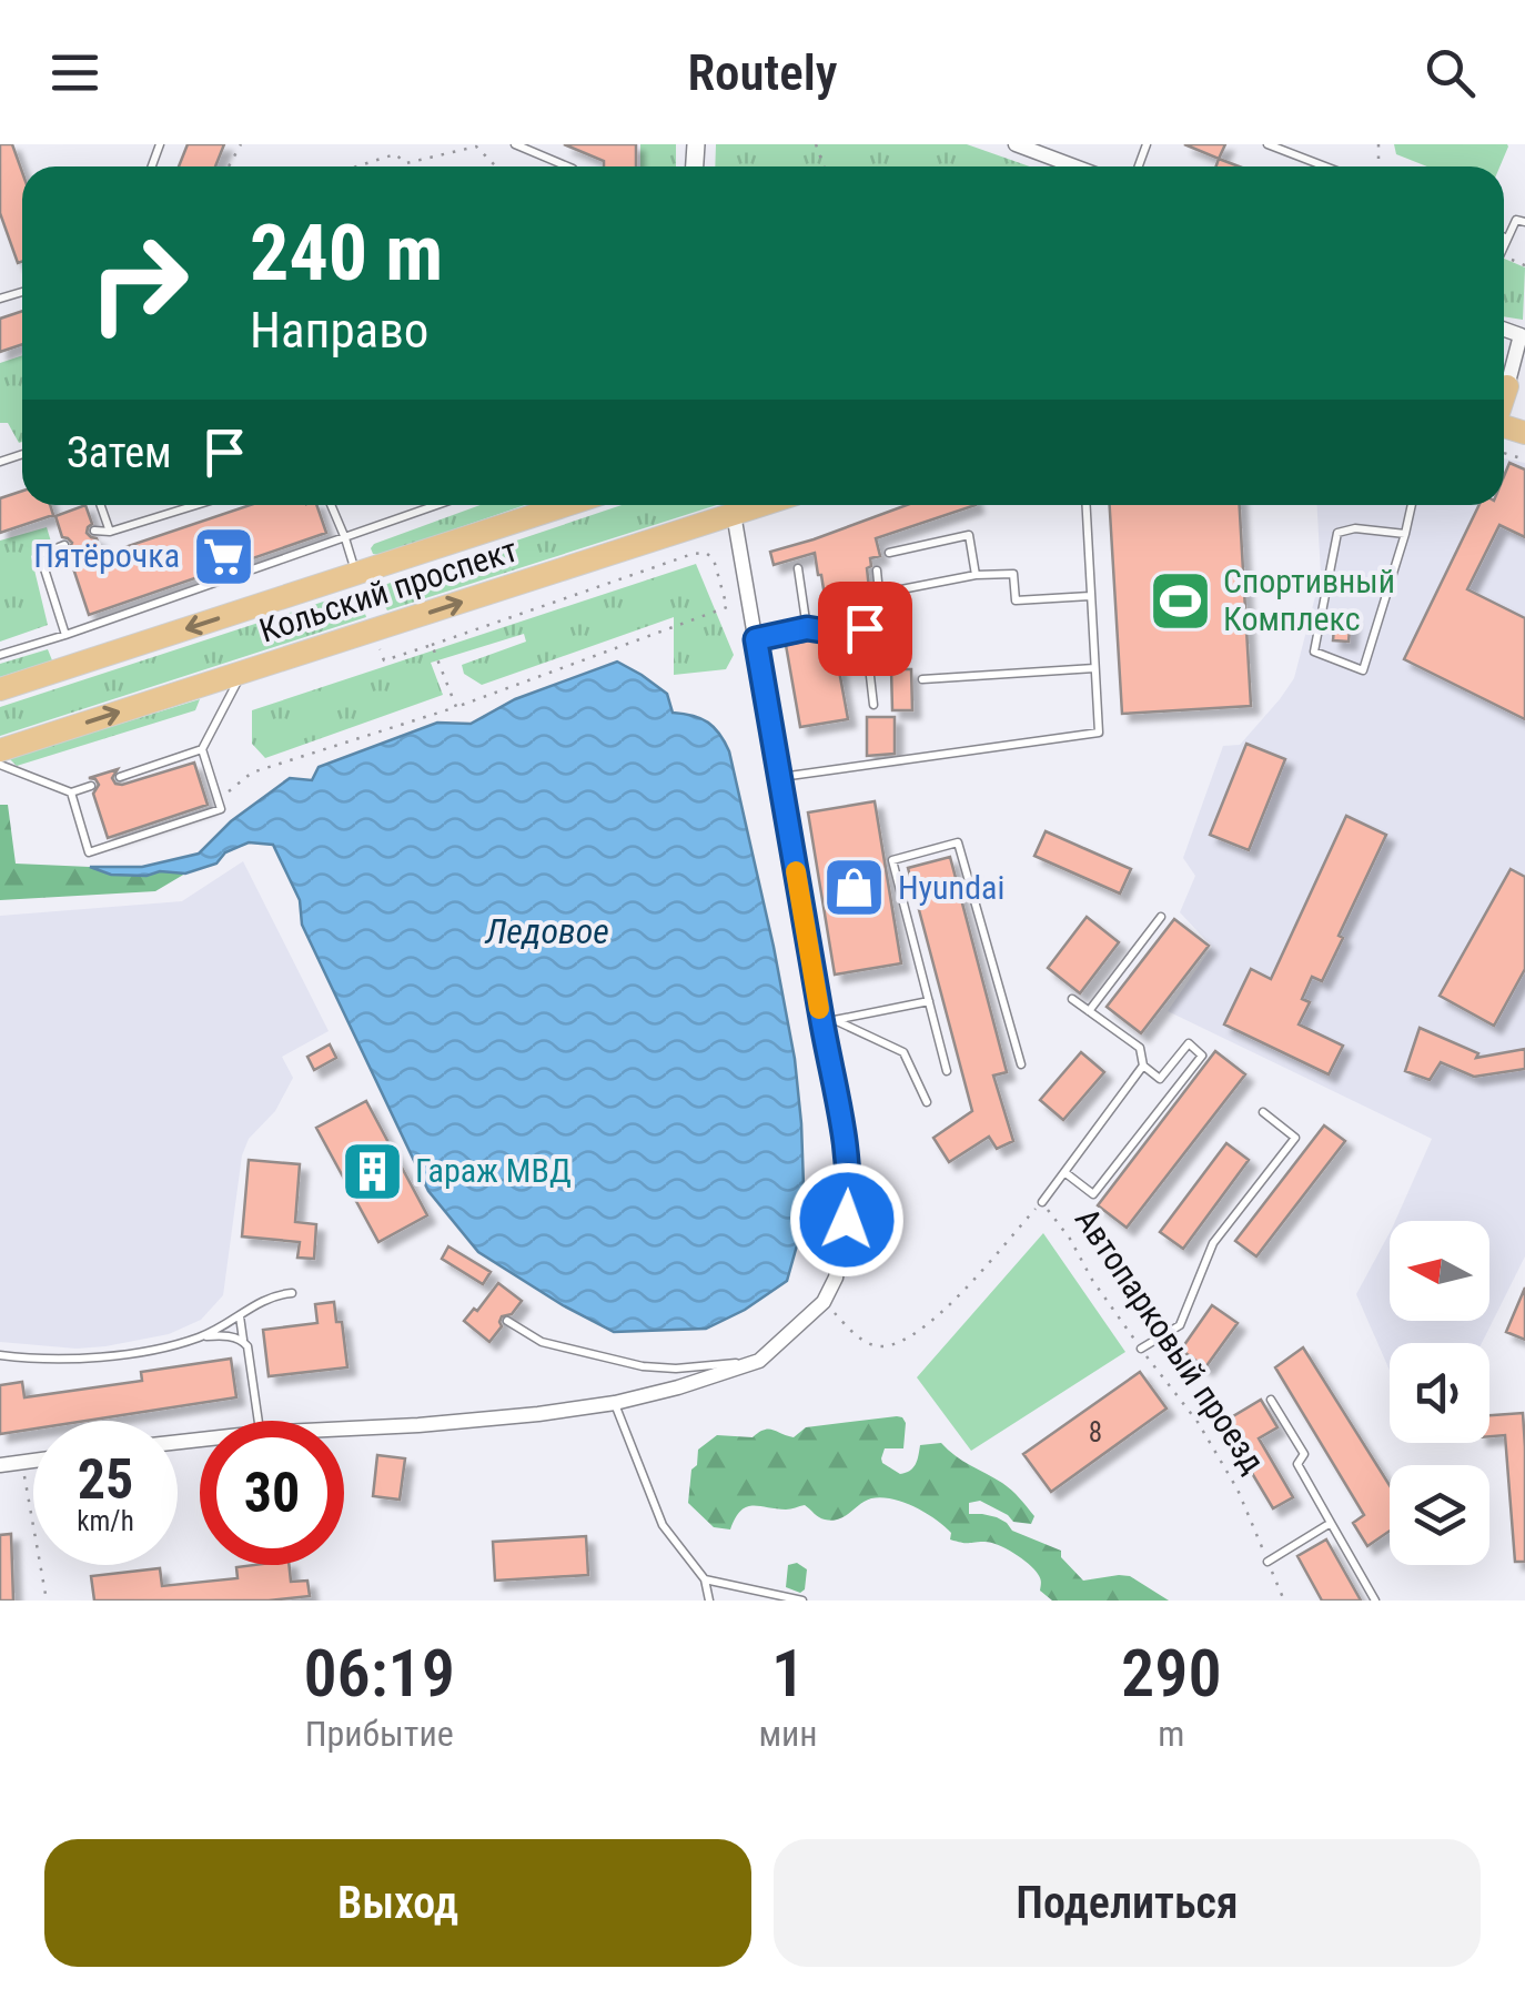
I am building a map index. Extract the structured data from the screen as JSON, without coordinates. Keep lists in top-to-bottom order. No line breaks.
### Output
{"streets":{"main road":["Кольский проспект"],"path":["Автопарковый проезд"]},"water":["Ледовое"],"places":{"supermarket":["Пятёрочка"],"sports":["Спортивный Комплекс"],"shop":["Hyundai"],"building":["Гараж МВД"]},"house_numbers":["8"],"north":"left","page":{"header":"Routely","turn":["240 m","Направо"],"then":"Затем","speed":"25 km/h","limit":"30","eta":["06:19","Прибытие","1","мин","290","m"],"buttons":["Выход","Поделиться"]}}
